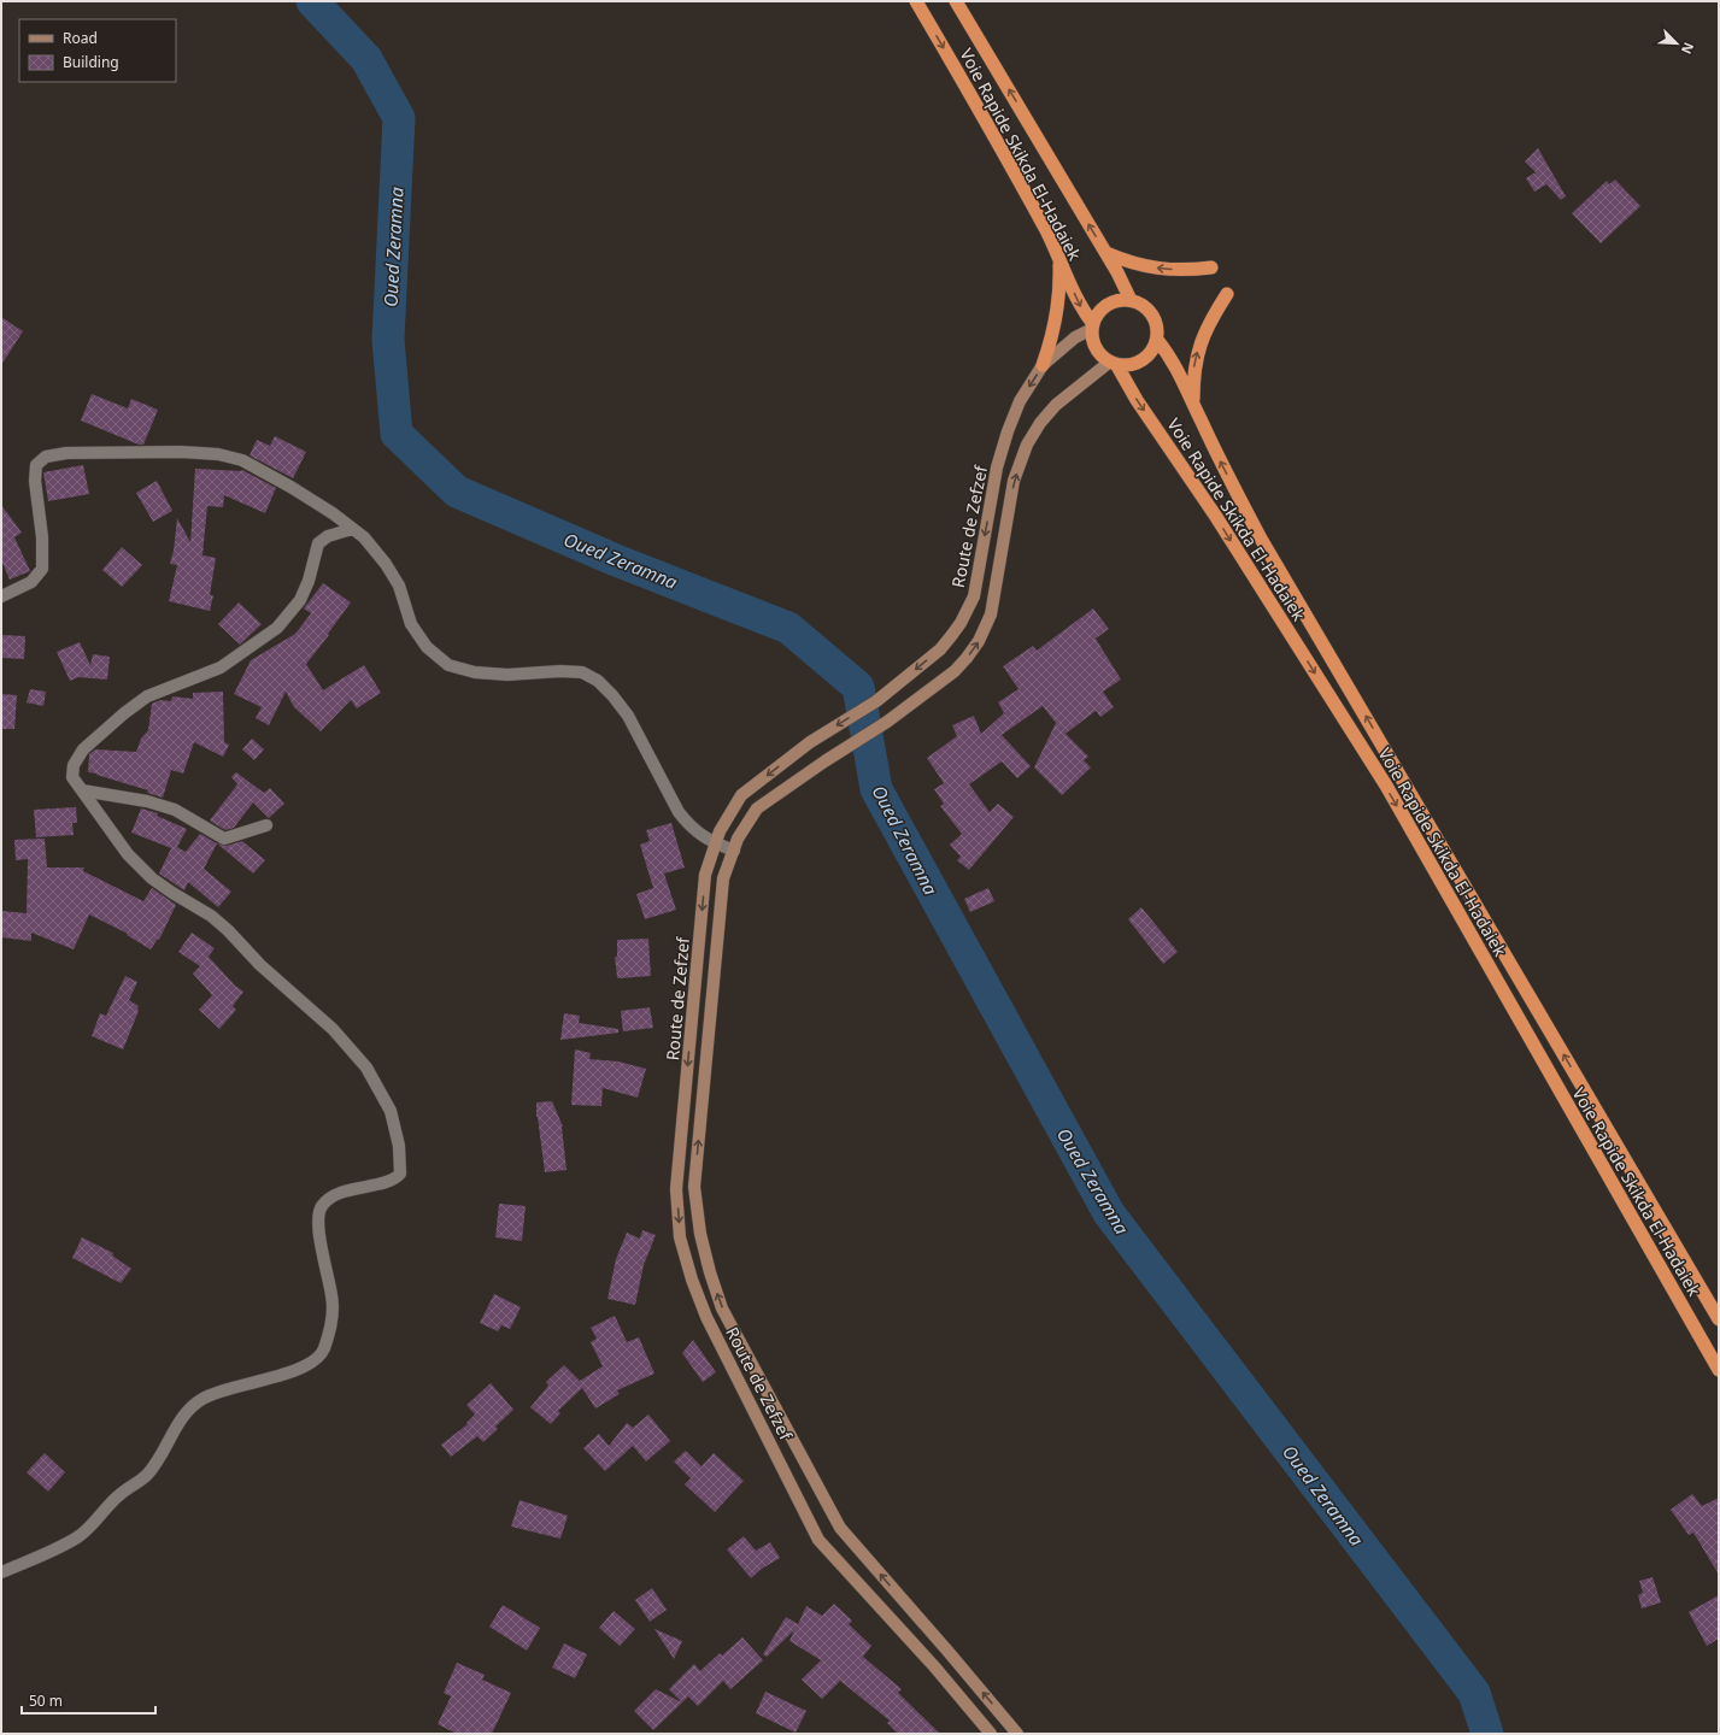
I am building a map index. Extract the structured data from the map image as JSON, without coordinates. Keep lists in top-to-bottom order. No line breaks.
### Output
{"streets":{"highway":["Voie Rapide Skikda El-Hadaiek"],"main road":["Route de Zefzef"]},"crossings":[["Voie Rapide Skikda El-Hadaiek","Route de Zefzef"]],"water":["Oued Zeramna"],"legend":["Road","Building"],"scale_bar":"50 m","north":"bottom right"}
